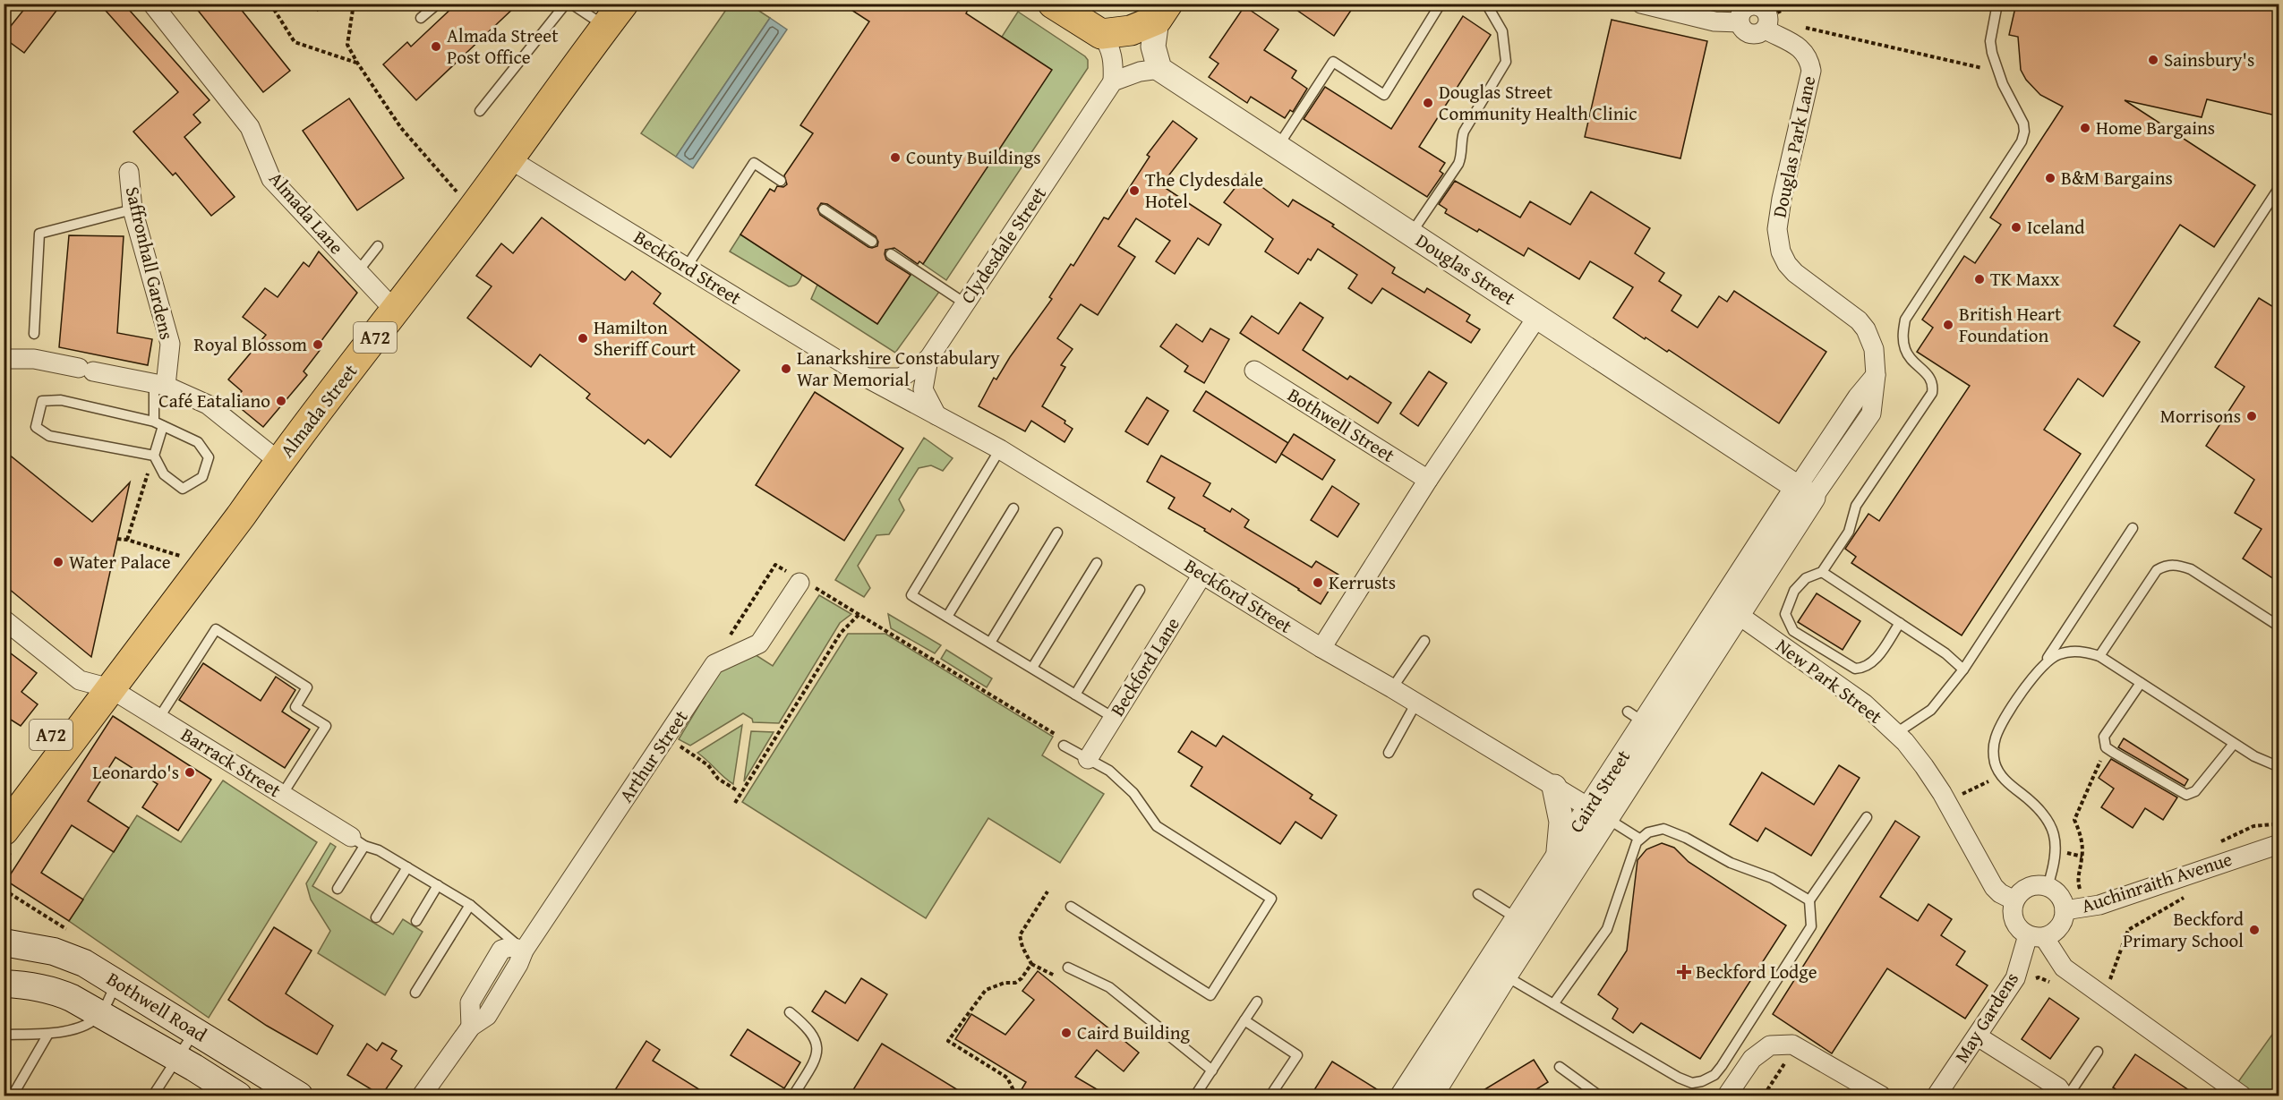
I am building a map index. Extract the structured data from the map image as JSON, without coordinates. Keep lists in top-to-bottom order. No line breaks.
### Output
{"streets":{"main road":["A72","Almada Street","Bothwell Road"],"street":["Douglas Park Lane","Almada Lane","Clydesdale Street","Saffronhall Gardens","Beckford Street","Douglas Street","Bothwell Street","Beckford Lane","New Park Street","Arthur Street","Barrack Street","Caird Street","Auchinraith Avenue","May Gardens"]},"crossings":[["Douglas Park Lane","Douglas Street"],["Douglas Park Lane","Caird Street"],["Almada Lane","Almada Street"],["Clydesdale Street","Beckford Street"],["Beckford Street","Almada Street"],["Beckford Street","Beckford Lane"],["Beckford Street","Caird Street"],["Douglas Street","Caird Street"],["A72","Almada Street"],["A72","Barrack Street"],["Almada Street","Barrack Street"],["New Park Street","Caird Street"],["New Park Street","Auchinraith Avenue"],["New Park Street","May Gardens"],["Auchinraith Avenue","May Gardens"]],"places":{"other":["Almada Street Post Office","Sainsbury's","Douglas Street Community Health Clinic","Home Bargains","County Buildings","B&M Bargains","The Clydesdale Hotel","Iceland","TK Maxx","British Heart Foundation","Hamilton Sheriff Court","Royal Blossom","Lanarkshire Constabulary War Memorial","Café Eataliano","Morrisons","Water Palace","Kerrusts","Leonardo's","Beckford Primary School","Caird Building"],"health":["Beckford Lodge"]}}
